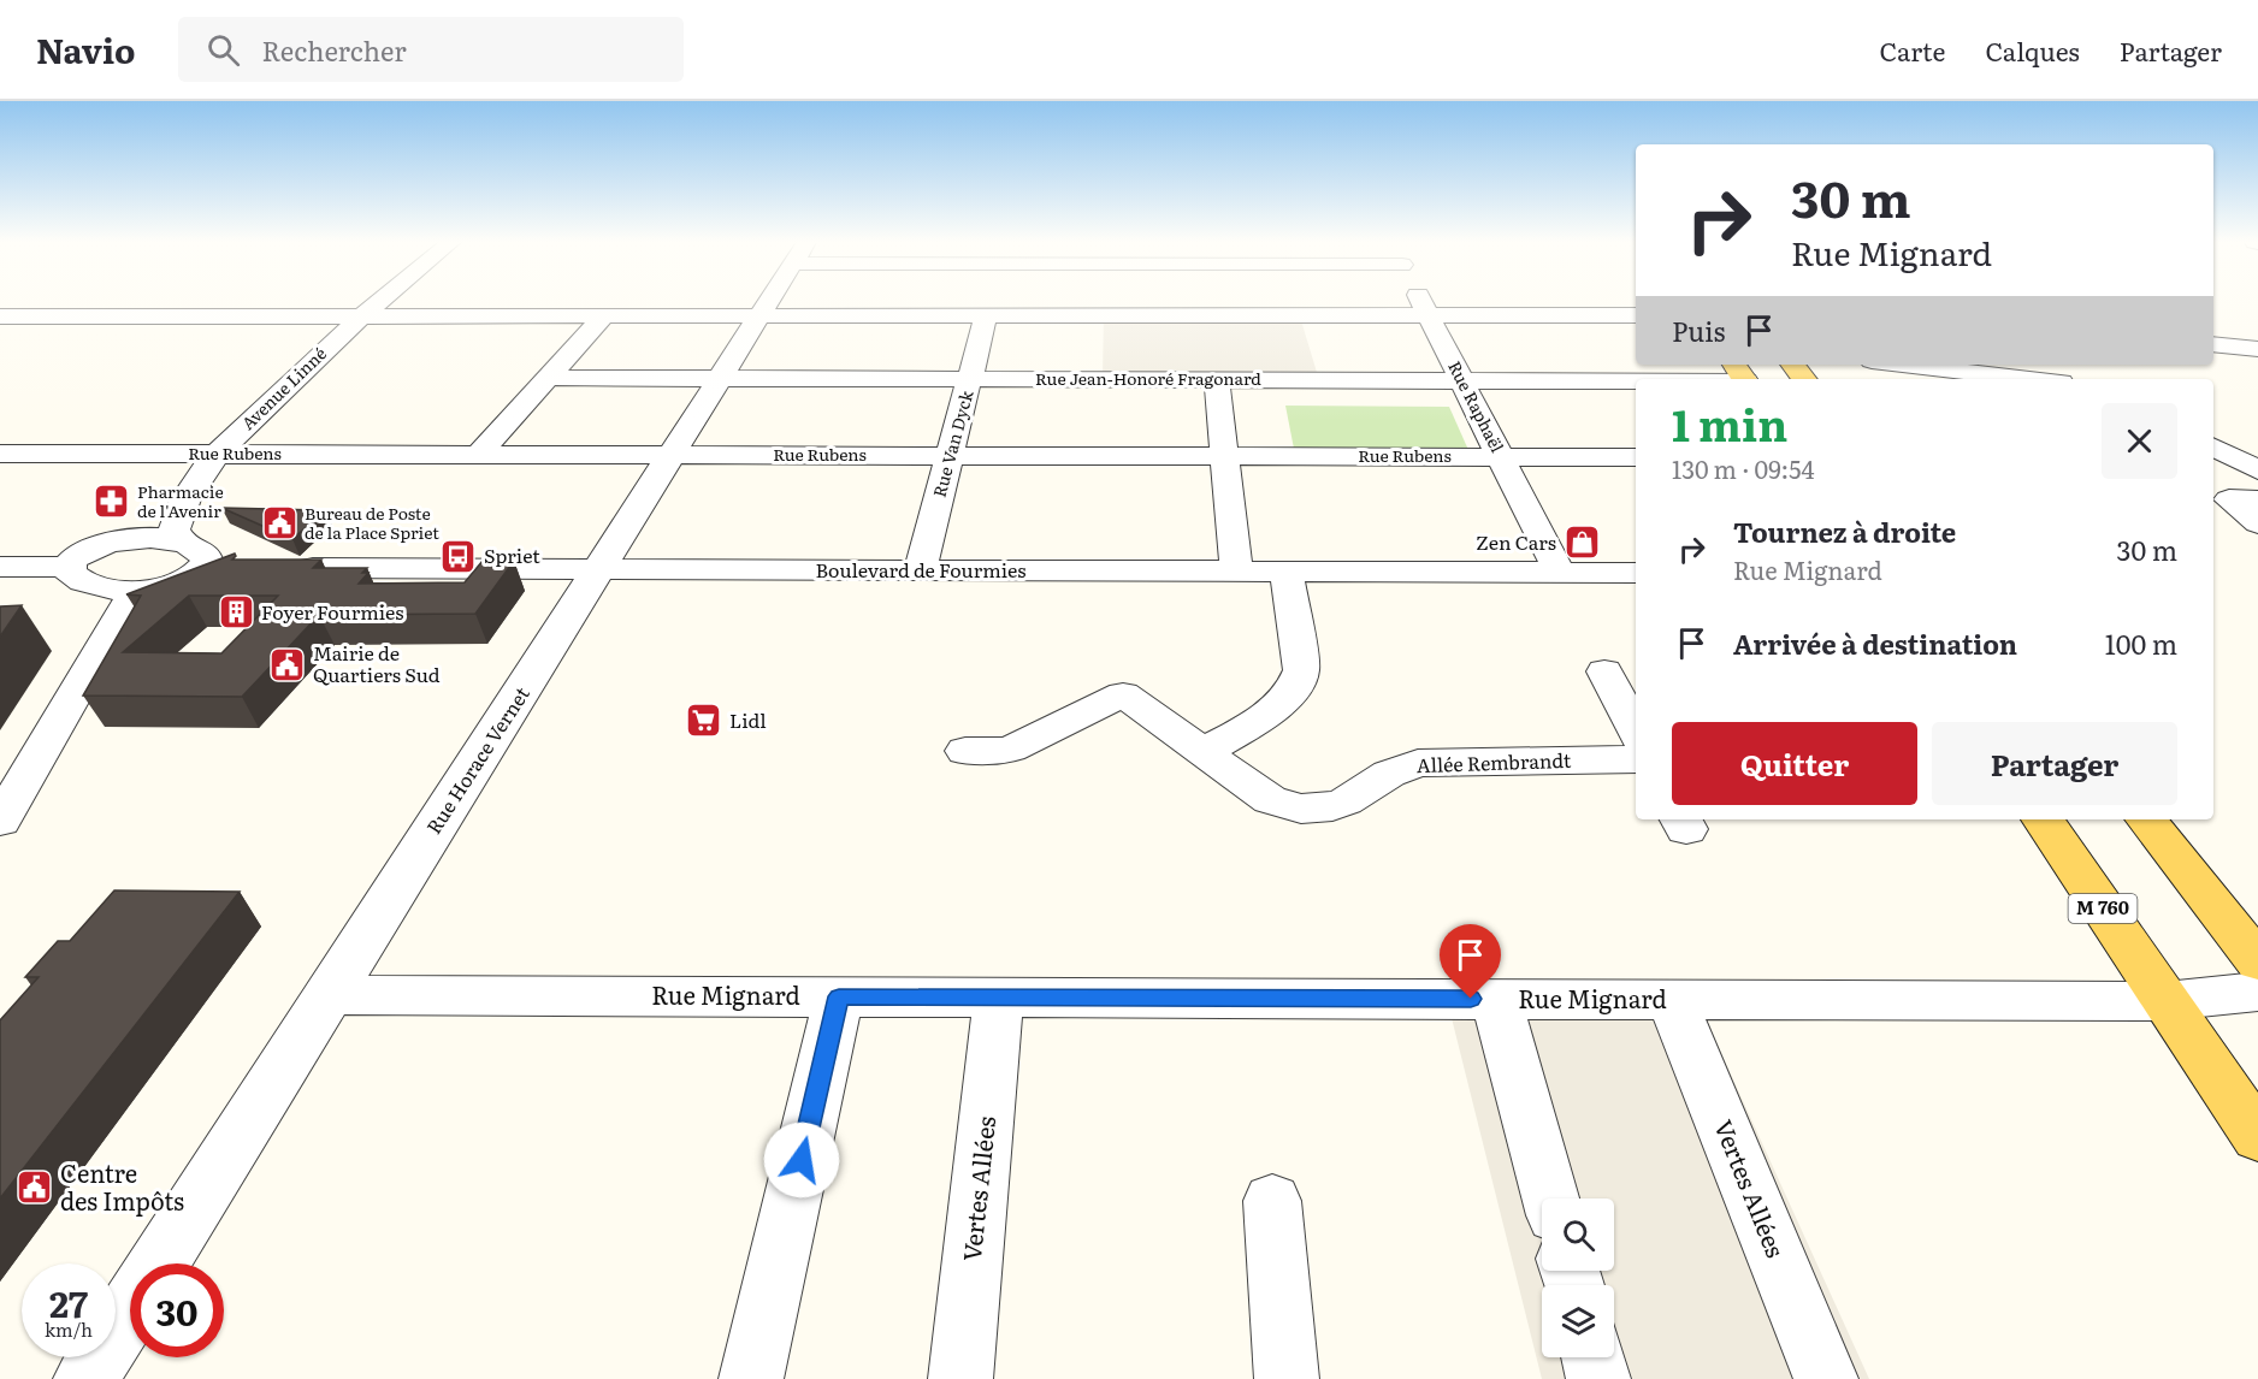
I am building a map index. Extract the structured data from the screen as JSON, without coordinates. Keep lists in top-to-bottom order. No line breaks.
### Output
{"streets":{"main road":["M 760"],"street":["Rue Jean-Honoré Fragonard","Avenue Linné","Rue Raphaël","Rue Van Dyck","Rue Rubens","Boulevard de Fourmies","Rue Horace Vernet","Allée Rembrandt","Rue Mignard","Vertes Allées"]},"crossings":[["Rue Jean-Honoré Fragonard","Rue Raphaël"],["Rue Jean-Honoré Fragonard","Rue Van Dyck"],["Rue Jean-Honoré Fragonard","Rue Horace Vernet"],["Avenue Linné","Rue Rubens"],["Rue Raphaël","Rue Rubens"],["Rue Raphaël","Boulevard de Fourmies"],["Rue Van Dyck","Rue Rubens"],["Rue Van Dyck","Boulevard de Fourmies"],["Rue Rubens","Rue Horace Vernet"],["Boulevard de Fourmies","Rue Horace Vernet"],["Rue Horace Vernet","Rue Mignard"],["M 760","Rue Mignard"],["Rue Mignard","Vertes Allées"]],"places":{"pharmacy":["Pharmacie de l'Avenir"],"public building":["Bureau de Poste de la Place Spriet","Mairie de Quartiers Sud","Centre des Impôts"],"shop":["Zen Cars"],"bus stop":["Spriet"],"building":["Foyer Fourmies"],"supermarket":["Lidl"]},"page":{"header":"Navio","search":"Rechercher","nav":["Carte","Calques","Partager"],"turn":["30 m","Rue Mignard"],"then":"Puis","heading":["1 min","130 m · 09:54"],"list":[{"name":"Tournez à droite","note":"Rue Mignard","value":"30 m"},{"name":"Arrivée à destination","value":"100 m"}],"buttons":["Quitter","Partager"],"speed":"27 km/h","limit":"30"}}
